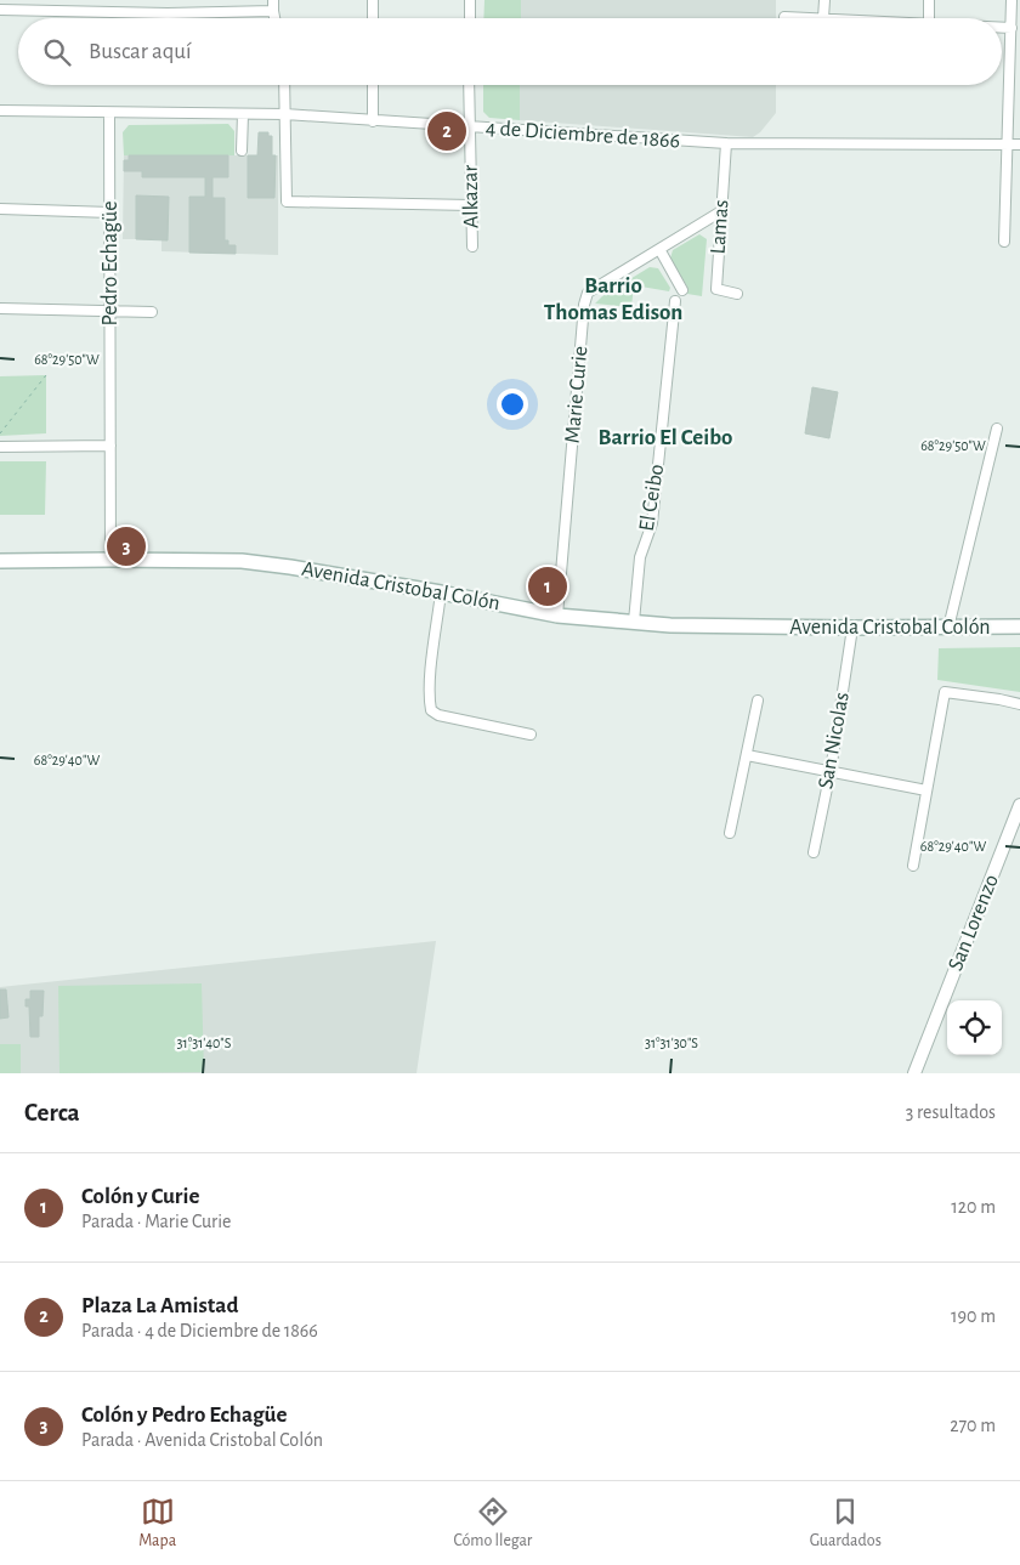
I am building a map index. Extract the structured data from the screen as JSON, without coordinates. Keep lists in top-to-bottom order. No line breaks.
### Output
{"streets":{"main road":["Avenida Cristobal Colón"],"street":["4 de Diciembre de 1866","Alkazar","Lamas","Pedro Echagüe","Marie Curie","El Ceibo","San Nicolas","San Lorenzo"]},"crossings":[["4 de Diciembre de 1866","Alkazar"],["4 de Diciembre de 1866","Lamas"],["4 de Diciembre de 1866","Pedro Echagüe"],["Lamas","Marie Curie"],["Pedro Echagüe","Avenida Cristobal Colón"],["Marie Curie","Avenida Cristobal Colón"],["El Ceibo","Avenida Cristobal Colón"],["Avenida Cristobal Colón","San Nicolas"]],"districts":["Barrio Thomas Edison","Barrio El Ceibo"],"page":{"search":"Buscar aquí","pins":["2","3","1"],"heading":["Cerca","3 resultados"],"list":[{"mark":"1","name":"Colón y Curie","note":"Parada · Marie Curie","value":"120 m"},{"mark":"2","name":"Plaza La Amistad","note":"Parada · 4 de Diciembre de 1866","value":"190 m"},{"mark":"3","name":"Colón y Pedro Echagüe","note":"Parada · Avenida Cristobal Colón","value":"270 m"}],"nav":["Mapa","Cómo llegar","Guardados"]},"coordinates":["68°29'50\"W","68°29'40\"W","31°31'40\"S","31°31'30\"S"]}
